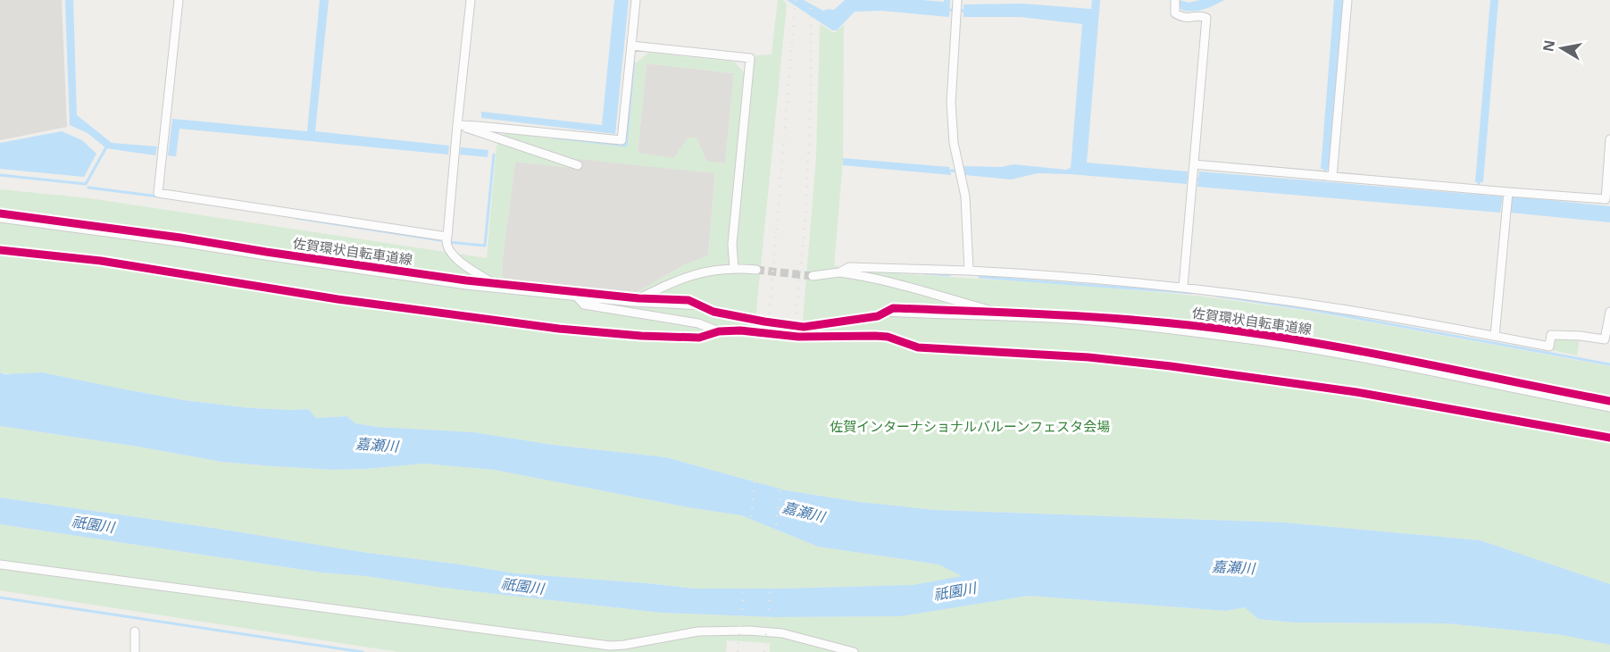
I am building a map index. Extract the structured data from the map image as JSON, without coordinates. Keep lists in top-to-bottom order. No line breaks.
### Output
{"streets":{"cycle path":["佐賀環状自転車道線"]},"water":["嘉瀬川","祇園川"],"parks":["佐賀インターナショナルバルーンフェスタ会場"],"north":"left"}
